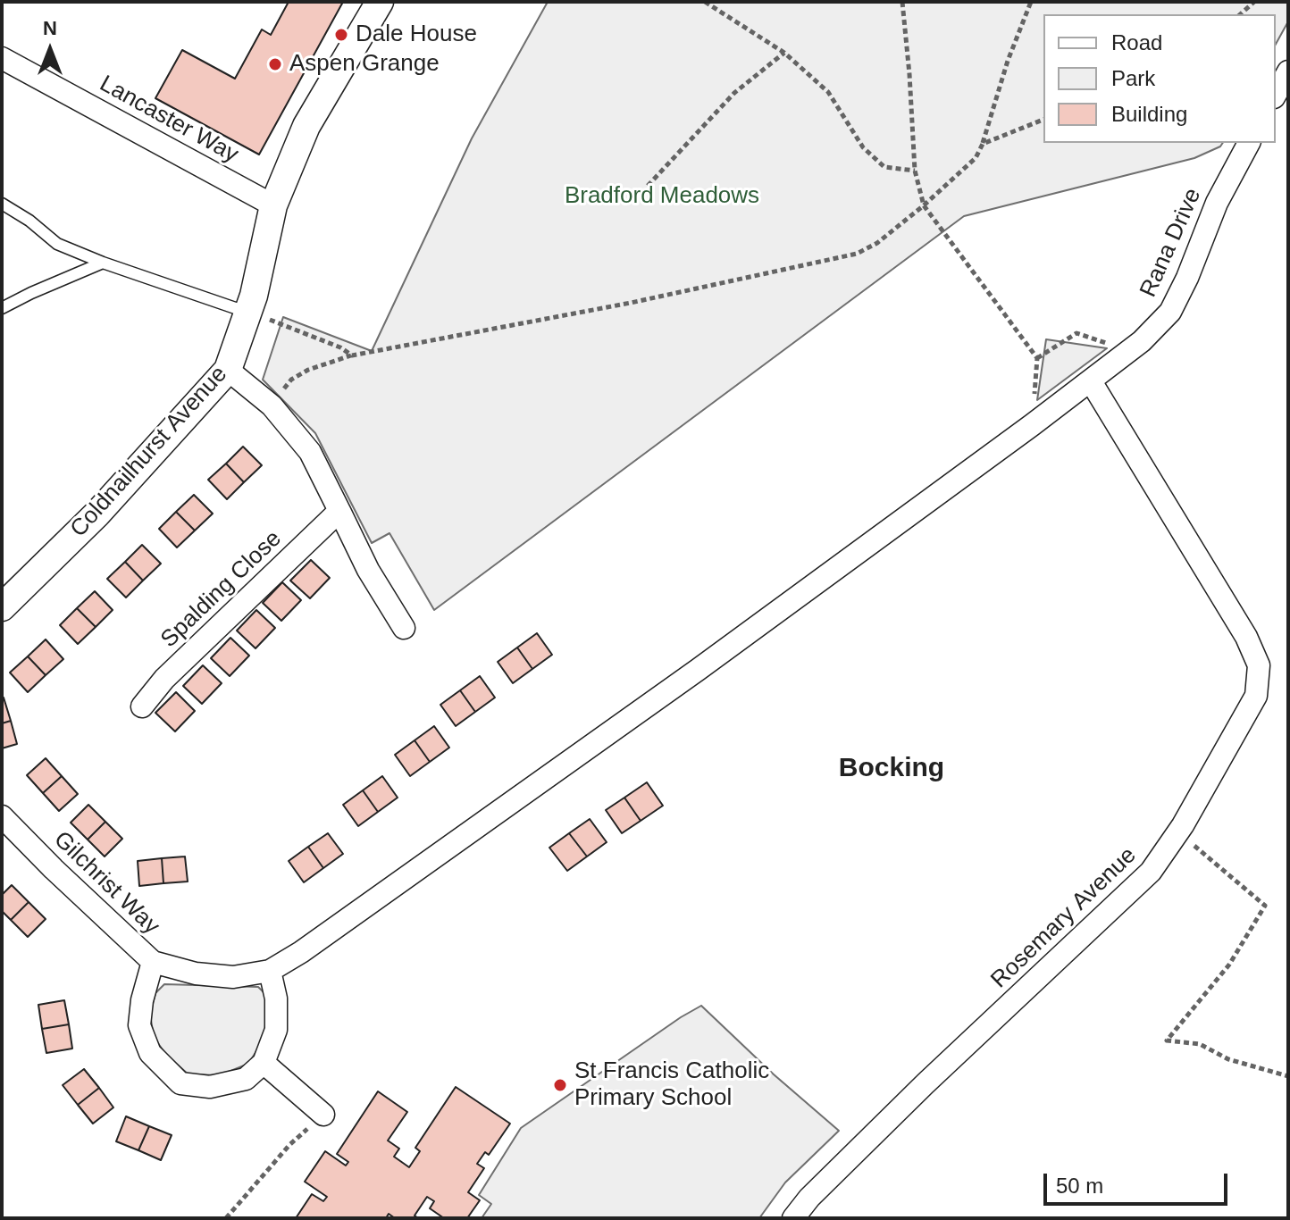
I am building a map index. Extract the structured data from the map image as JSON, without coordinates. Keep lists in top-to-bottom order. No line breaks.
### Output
{"streets":{"street":["Lancaster Way","Rana Drive","Coldnailhurst Avenue","Spalding Close","Gilchrist Way","Rosemary Avenue"]},"crossings":[["Lancaster Way","Coldnailhurst Avenue"],["Rana Drive","Gilchrist Way"],["Rana Drive","Rosemary Avenue"]],"districts":["Bocking"],"parks":["Bradford Meadows"],"places":["Dale House","Aspen Grange","St Francis Catholic Primary School"],"legend":["Road","Park","Building"],"scale_bar":"50 m","north":"top"}
